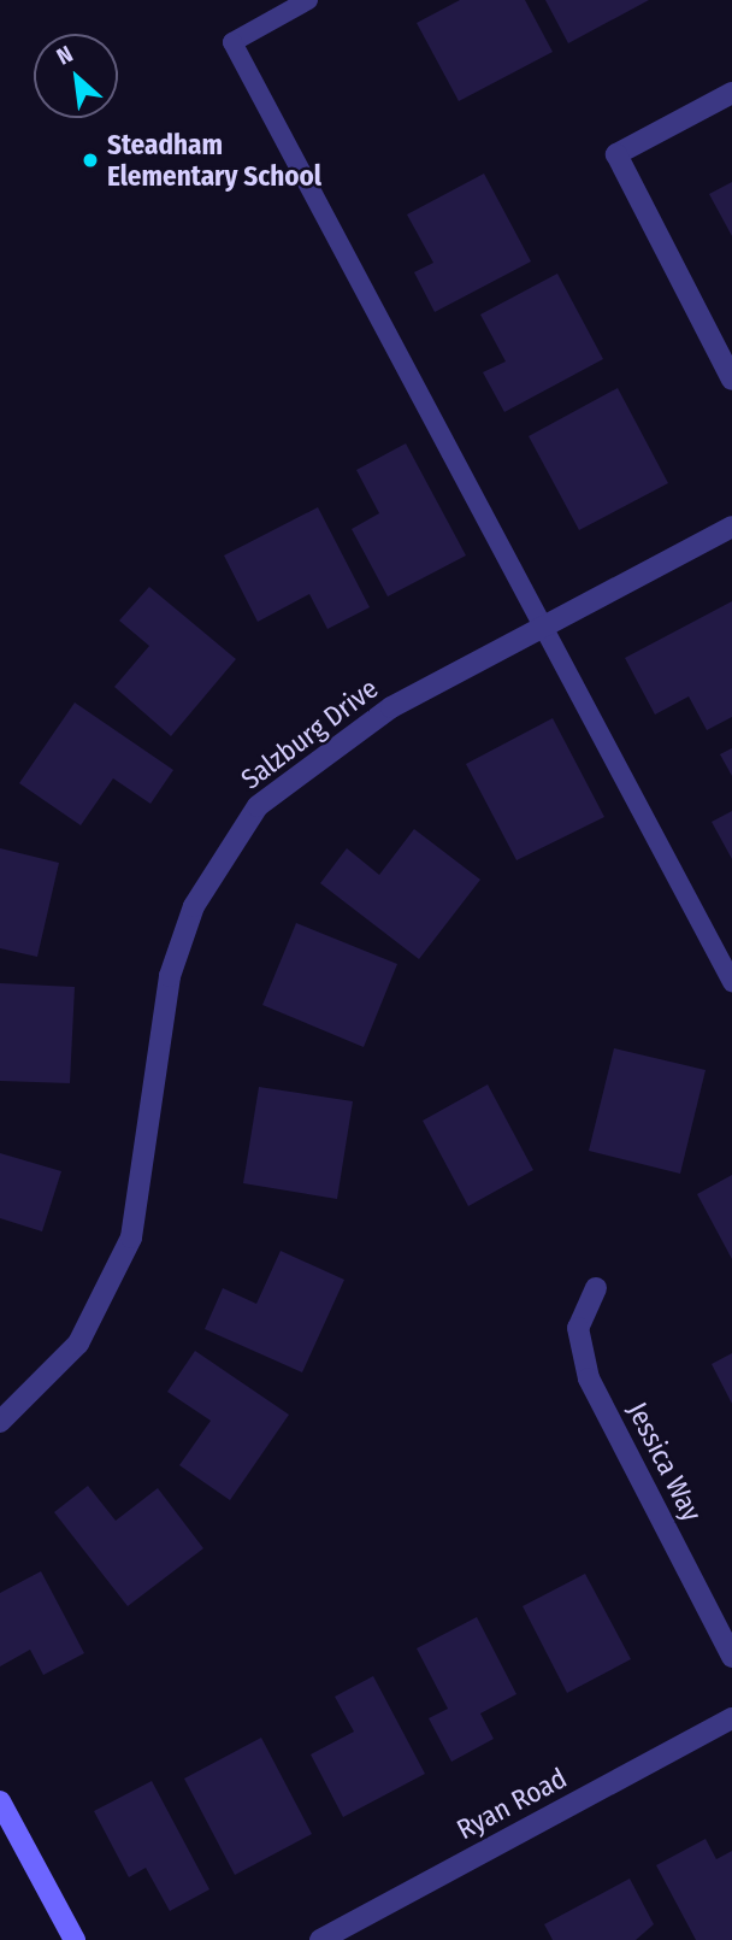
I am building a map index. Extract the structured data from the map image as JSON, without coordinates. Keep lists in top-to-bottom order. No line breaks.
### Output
{"streets":{"street":["Salzburg Drive","Jessica Way","Ryan Road"]},"places":["Steadham Elementary School"],"north":"top left"}
